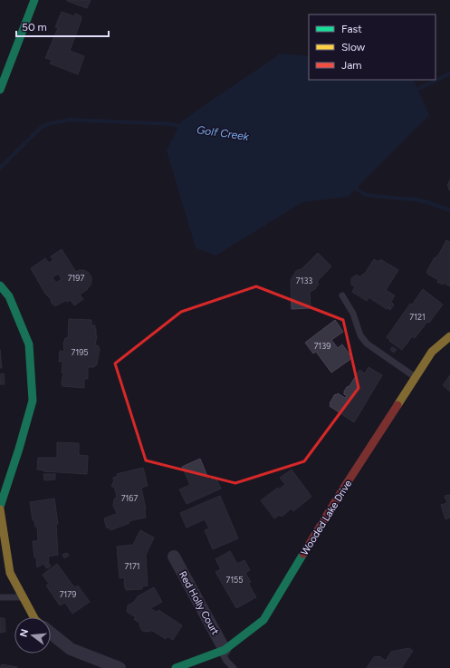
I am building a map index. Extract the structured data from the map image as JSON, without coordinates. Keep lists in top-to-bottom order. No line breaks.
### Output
{"streets":{"street":["Wooded Lake Drive","Red Holly Court"]},"crossings":[["Wooded Lake Drive","Red Holly Court"]],"water":["Golf Creek"],"house_numbers":["7197","7133","7121","7139","7195","7167","7171","7155","7179"],"legend":["Fast","Slow","Jam"],"scale_bar":"50 m","north":"left"}
